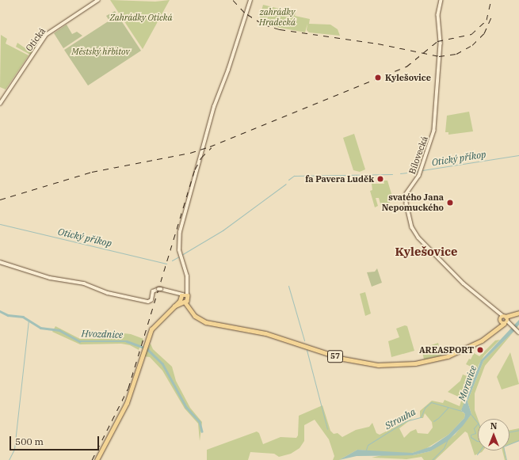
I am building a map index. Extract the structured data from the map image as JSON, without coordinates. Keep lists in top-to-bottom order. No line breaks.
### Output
{"streets":{"main road":["Otická","Bílovecká","57"]},"crossings":[["Bílovecká","57"]],"districts":["Kylešovice"],"water":["Otický příkop","Hvozdnice","Moravice","Strouha"],"parks":["zahrádky Hradecká","Zahrádky Otická","Městský hřbitov"],"places":["Kylešovice","fa Pavera Luděk","svatého Jana Nepomuckého","AREASPORT"],"scale_bar":"500 m","north":"top"}
